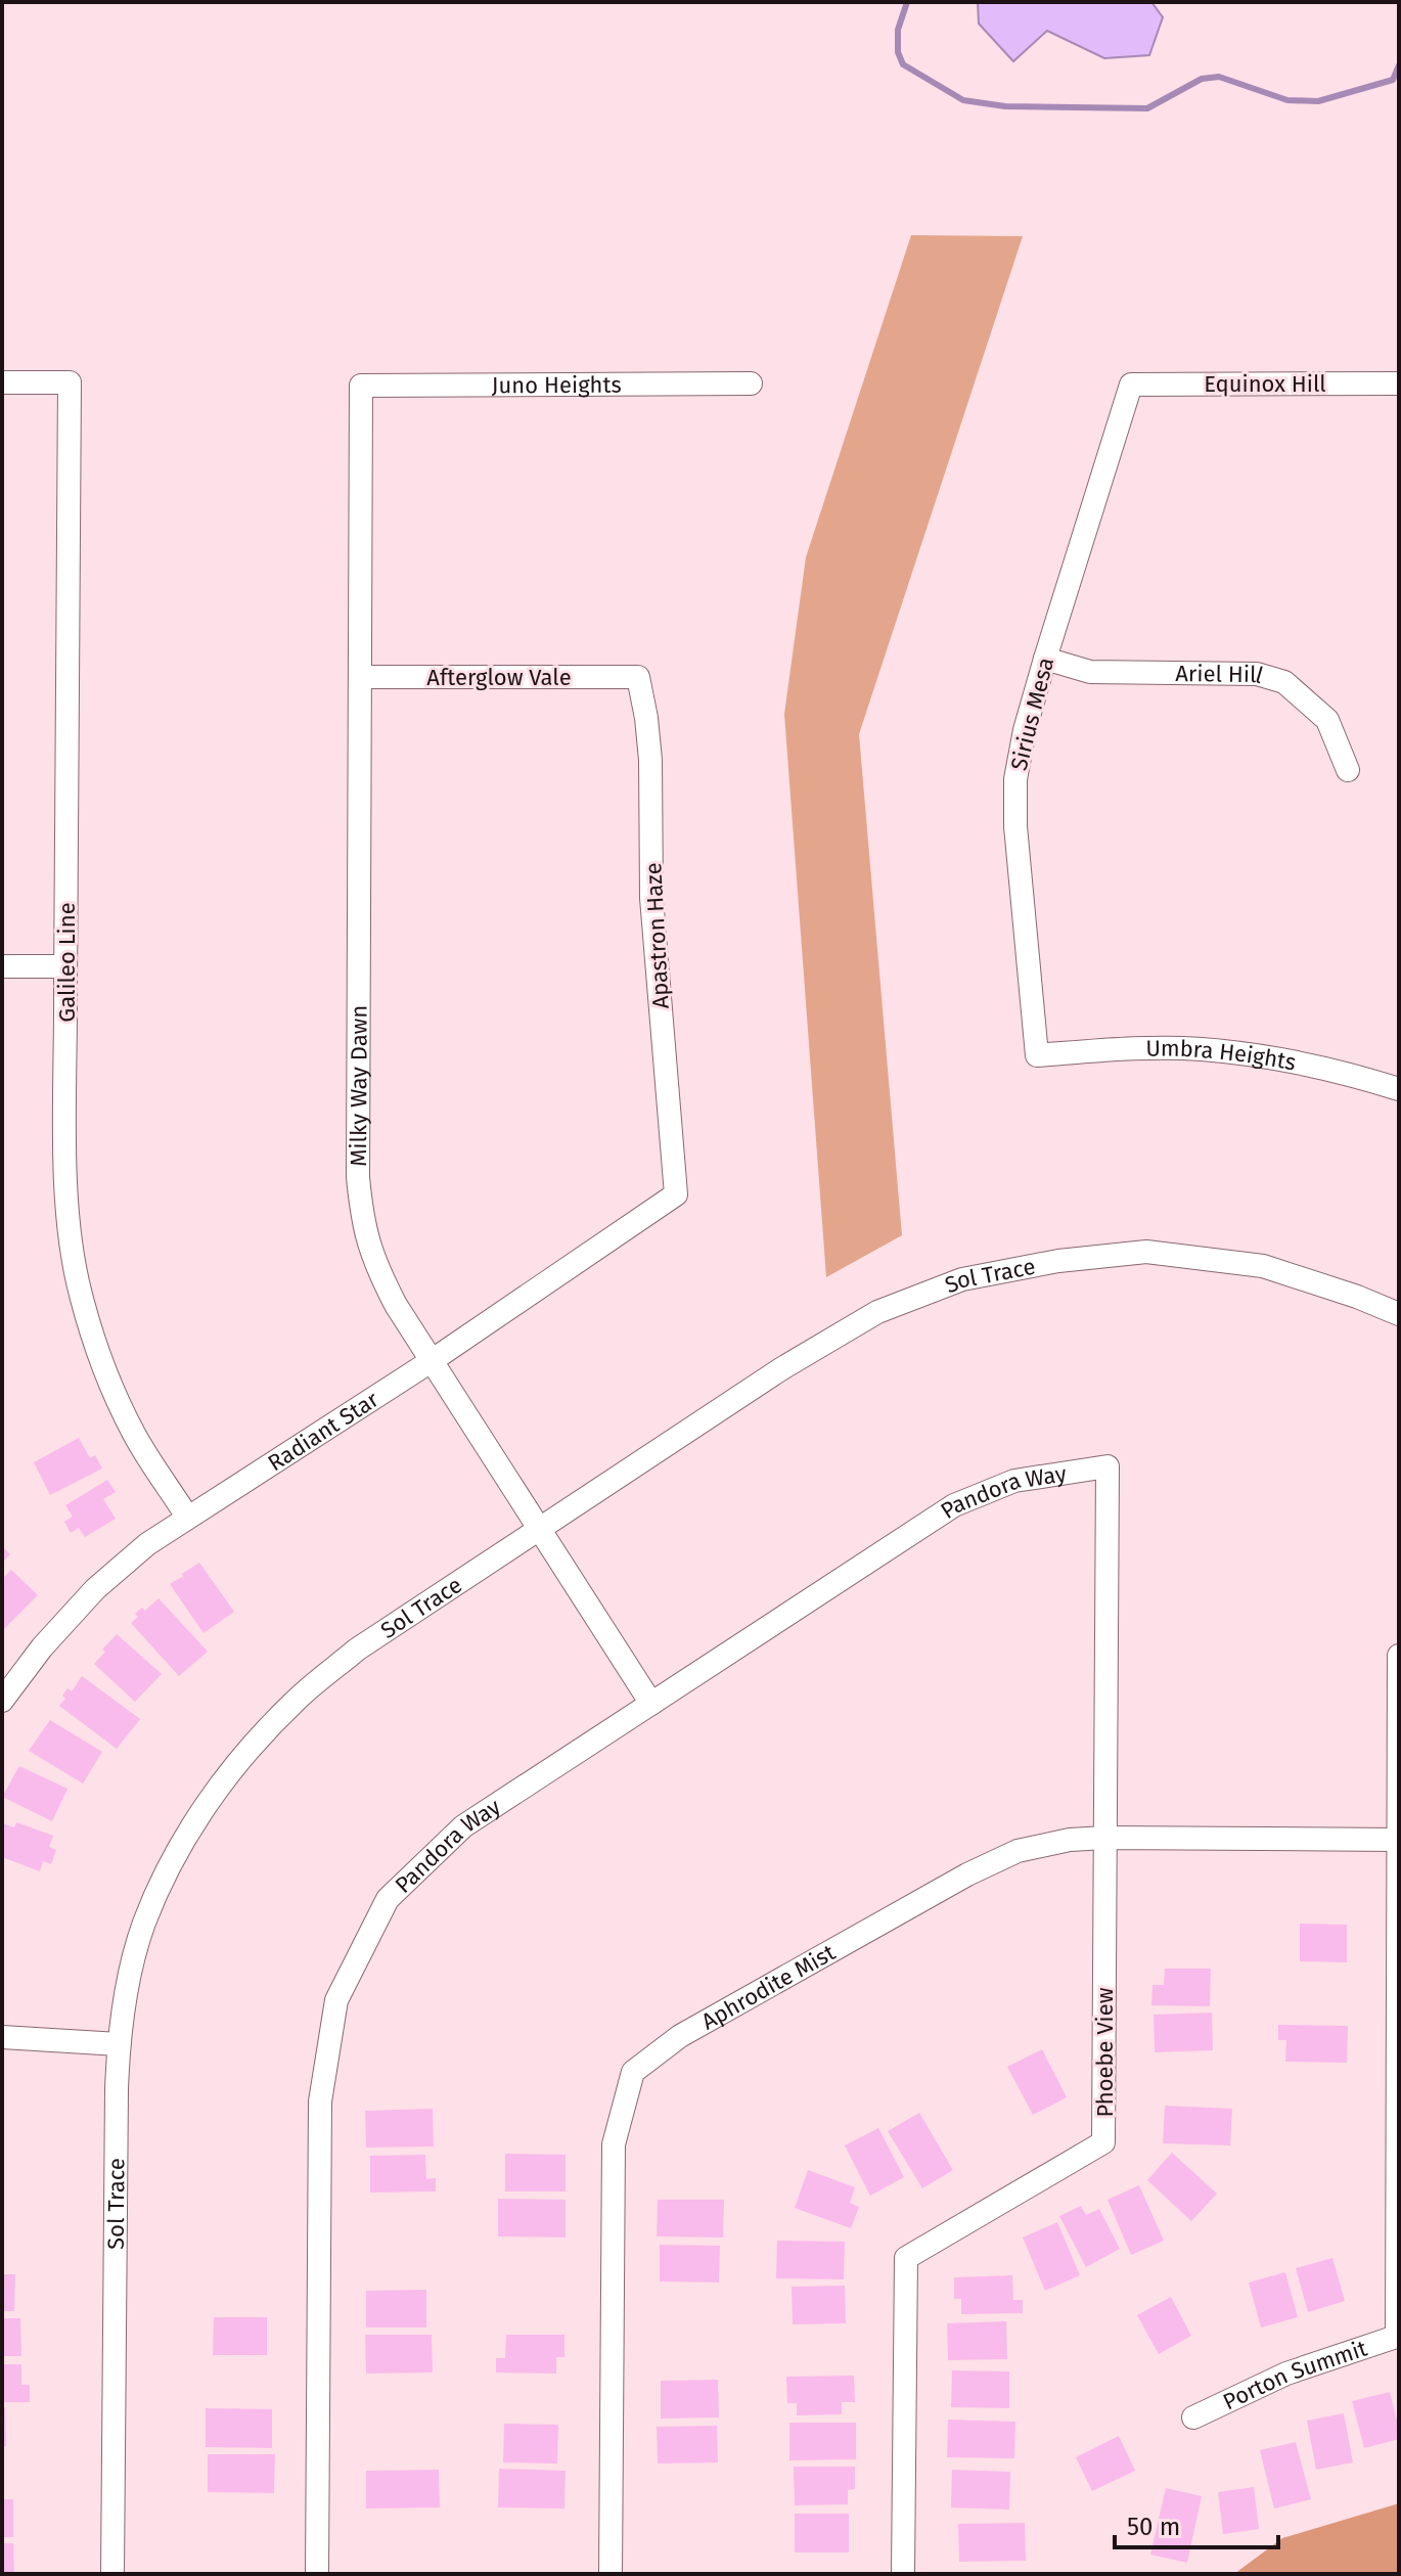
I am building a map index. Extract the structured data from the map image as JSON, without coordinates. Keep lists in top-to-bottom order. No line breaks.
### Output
{"streets":{"street":["Equinox Hill","Juno Heights","Ariel Hill","Afterglow Vale","Sirius Mesa","Apastron Haze","Galileo Line","Umbra Heights","Milky Way Dawn","Sol Trace","Radiant Star","Pandora Way","Aphrodite Mist","Phoebe View","Porton Summit"]},"crossings":[["Equinox Hill","Sirius Mesa"],["Juno Heights","Milky Way Dawn"],["Ariel Hill","Sirius Mesa"],["Afterglow Vale","Apastron Haze"],["Afterglow Vale","Milky Way Dawn"],["Sirius Mesa","Umbra Heights"],["Apastron Haze","Radiant Star"],["Galileo Line","Radiant Star"],["Milky Way Dawn","Sol Trace"],["Milky Way Dawn","Radiant Star"],["Milky Way Dawn","Pandora Way"],["Pandora Way","Phoebe View"],["Aphrodite Mist","Phoebe View"]],"scale_bar":"50 m"}
